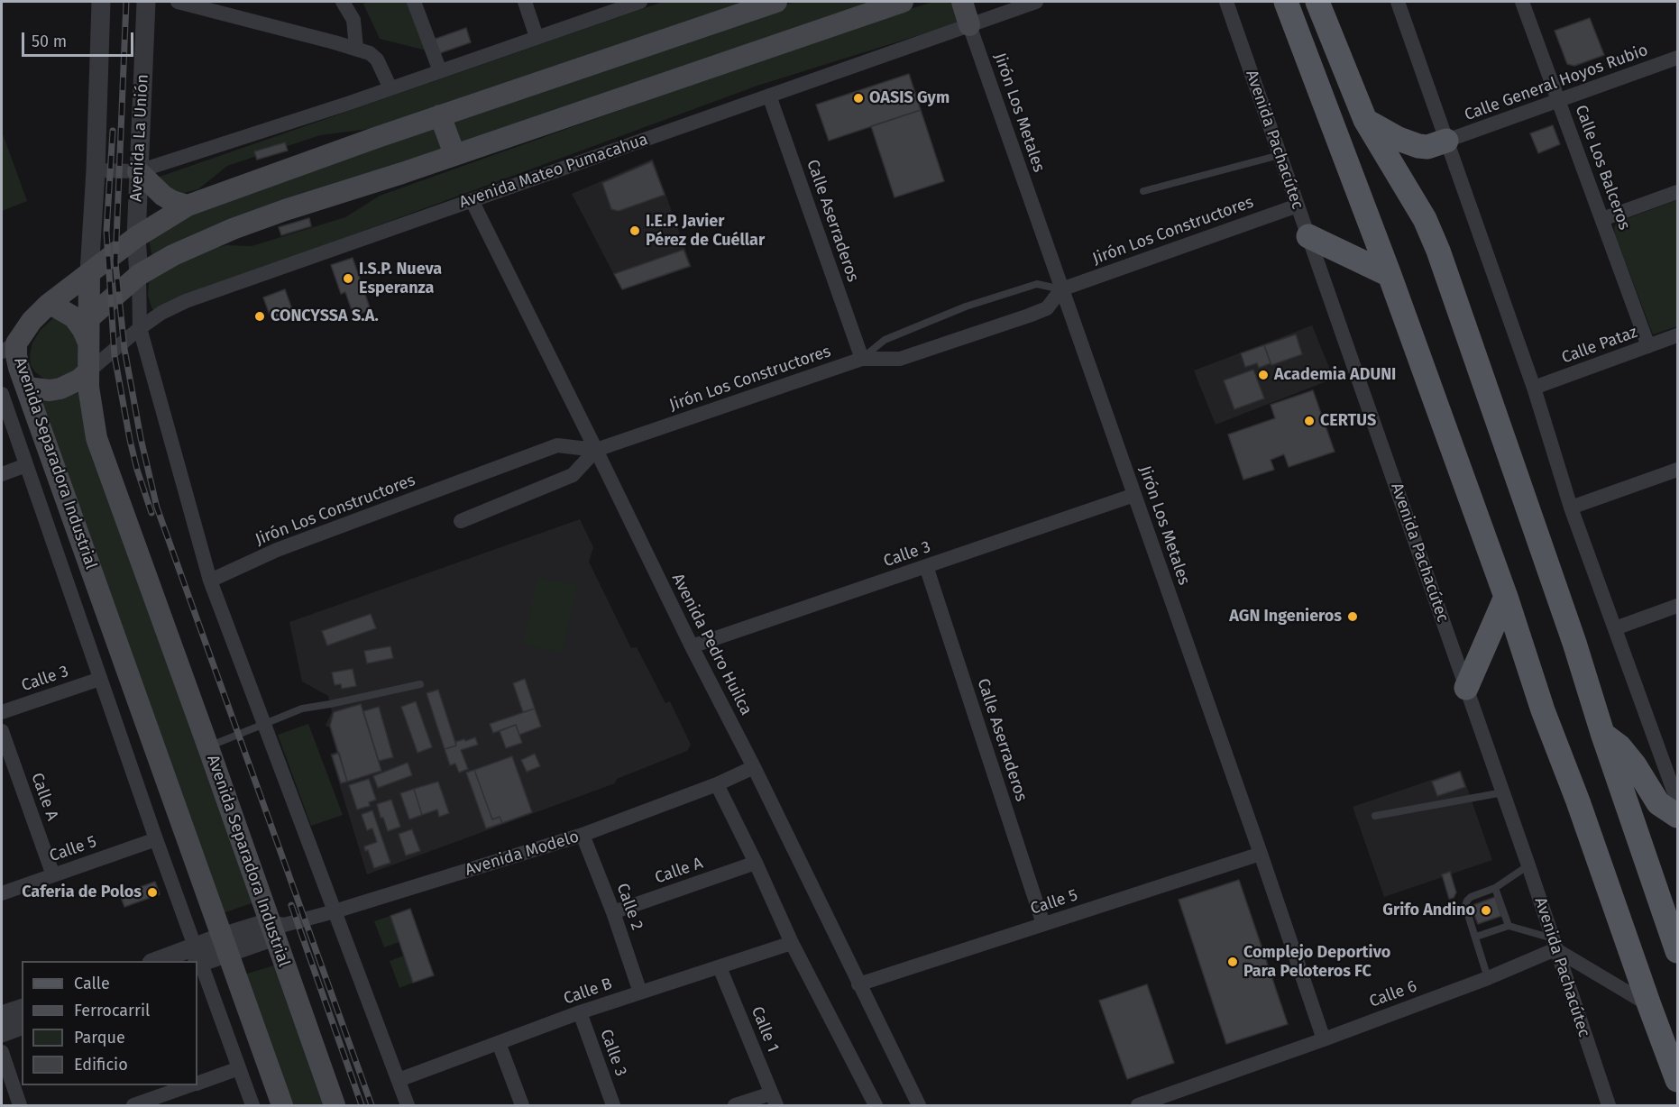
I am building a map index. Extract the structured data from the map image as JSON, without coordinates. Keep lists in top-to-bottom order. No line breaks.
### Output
{"streets":{"main road":["Avenida Separadora Industrial"],"street":["Calle General Hoyos Rubio","Jirón Los Metales","Avenida La Unión","Avenida Pachacútec","Calle Los Balceros","Avenida Mateo Pumacahua","Calle Aserraderos","Jirón Los Constructores","Calle Pataz","Calle 3","Avenida Pedro Huilca","Calle A","Calle 5","Avenida Modelo","Calle 2","Calle B","Calle 6","Calle 1"]},"crossings":[["Calle General Hoyos Rubio","Calle Los Balceros"],["Jirón Los Metales","Avenida Mateo Pumacahua"],["Jirón Los Metales","Jirón Los Constructores"],["Jirón Los Metales","Calle 3"],["Jirón Los Metales","Calle 5"],["Jirón Los Metales","Calle 6"],["Avenida Pachacútec","Jirón Los Constructores"],["Avenida Pachacútec","Calle 6"],["Calle Los Balceros","Calle Pataz"],["Avenida Mateo Pumacahua","Calle Aserraderos"],["Avenida Mateo Pumacahua","Avenida Separadora Industrial"],["Avenida Mateo Pumacahua","Avenida Pedro Huilca"],["Calle Aserraderos","Jirón Los Constructores"],["Calle Aserraderos","Calle 3"],["Calle Aserraderos","Calle 5"],["Jirón Los Constructores","Avenida Pedro Huilca"],["Avenida Separadora Industrial","Calle 3"],["Avenida Separadora Industrial","Calle 5"],["Avenida Separadora Industrial","Avenida Modelo"],["Calle 3","Avenida Pedro Huilca"],["Calle 3","Calle B"],["Avenida Pedro Huilca","Calle 5"],["Avenida Pedro Huilca","Avenida Modelo"],["Calle A","Calle 5"],["Calle A","Calle 2"],["Avenida Modelo","Calle 2"],["Calle 2","Calle B"],["Calle B","Calle 1"]],"places":["OASIS Gym","I.E.P. Javier Pérez de Cuéllar","I.S.P. Nueva Esperanza","CONCYSSA S.A.","Academia ADUNI","CERTUS","AGN Ingenieros","Caferia de Polos","Grifo Andino","Complejo Deportivo Para Peloteros FC"],"legend":["Calle","Ferrocarril","Parque","Edificio"],"scale_bar":"50 m"}
